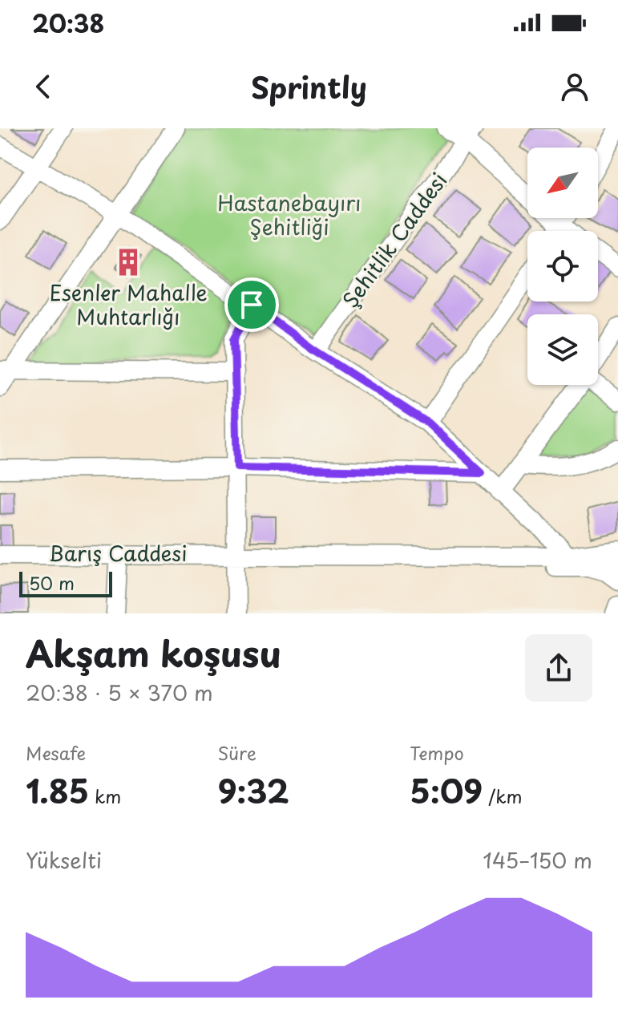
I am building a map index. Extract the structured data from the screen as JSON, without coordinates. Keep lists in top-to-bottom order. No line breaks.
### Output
{"streets":{"street":["Şehitlik Caddesi","Barış Caddesi"]},"parks":["Hastanebayırı Şehitliği"],"places":{"building":["Esenler Mahalle Muhtarlığı"]},"scale_bar":"50 m","north":"bottom left","page":{"status":"20:38","header":"Sprintly","scale":"50 m","heading":["Akşam koşusu","20:38 · 5 × 370 m"],"stats":[["Mesafe","1.85 km"],["Süre","9:32"],["Tempo","5:09 /km"]],"chart":["Yükselti","145–150 m"]}}
